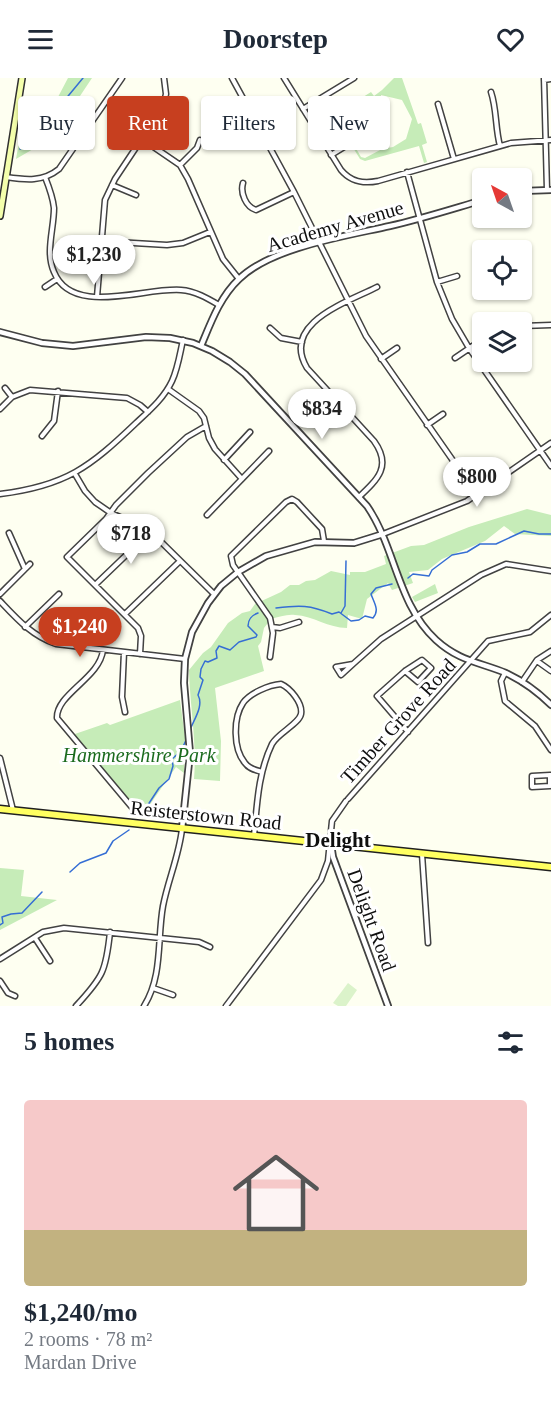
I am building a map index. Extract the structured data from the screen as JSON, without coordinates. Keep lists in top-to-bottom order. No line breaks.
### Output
{"streets":{"main road":["Reisterstown Road"],"street":["Academy Avenue","Timber Grove Road","Delight Road"]},"crossings":[["Timber Grove Road","Reisterstown Road"],["Timber Grove Road","Delight Road"],["Reisterstown Road","Delight Road"]],"districts":["Delight"],"parks":["Hammershire Park"],"north":"top left","page":{"header":"Doorstep","chip":["Buy","Rent","Filters","New"],"price":["$1,230","$834","$800","$718","$1,240"],"heading":"5 homes","list":[{"name":"$1,240/mo","note":"2 rooms · 78 m² · Mardan Drive"}]}}
